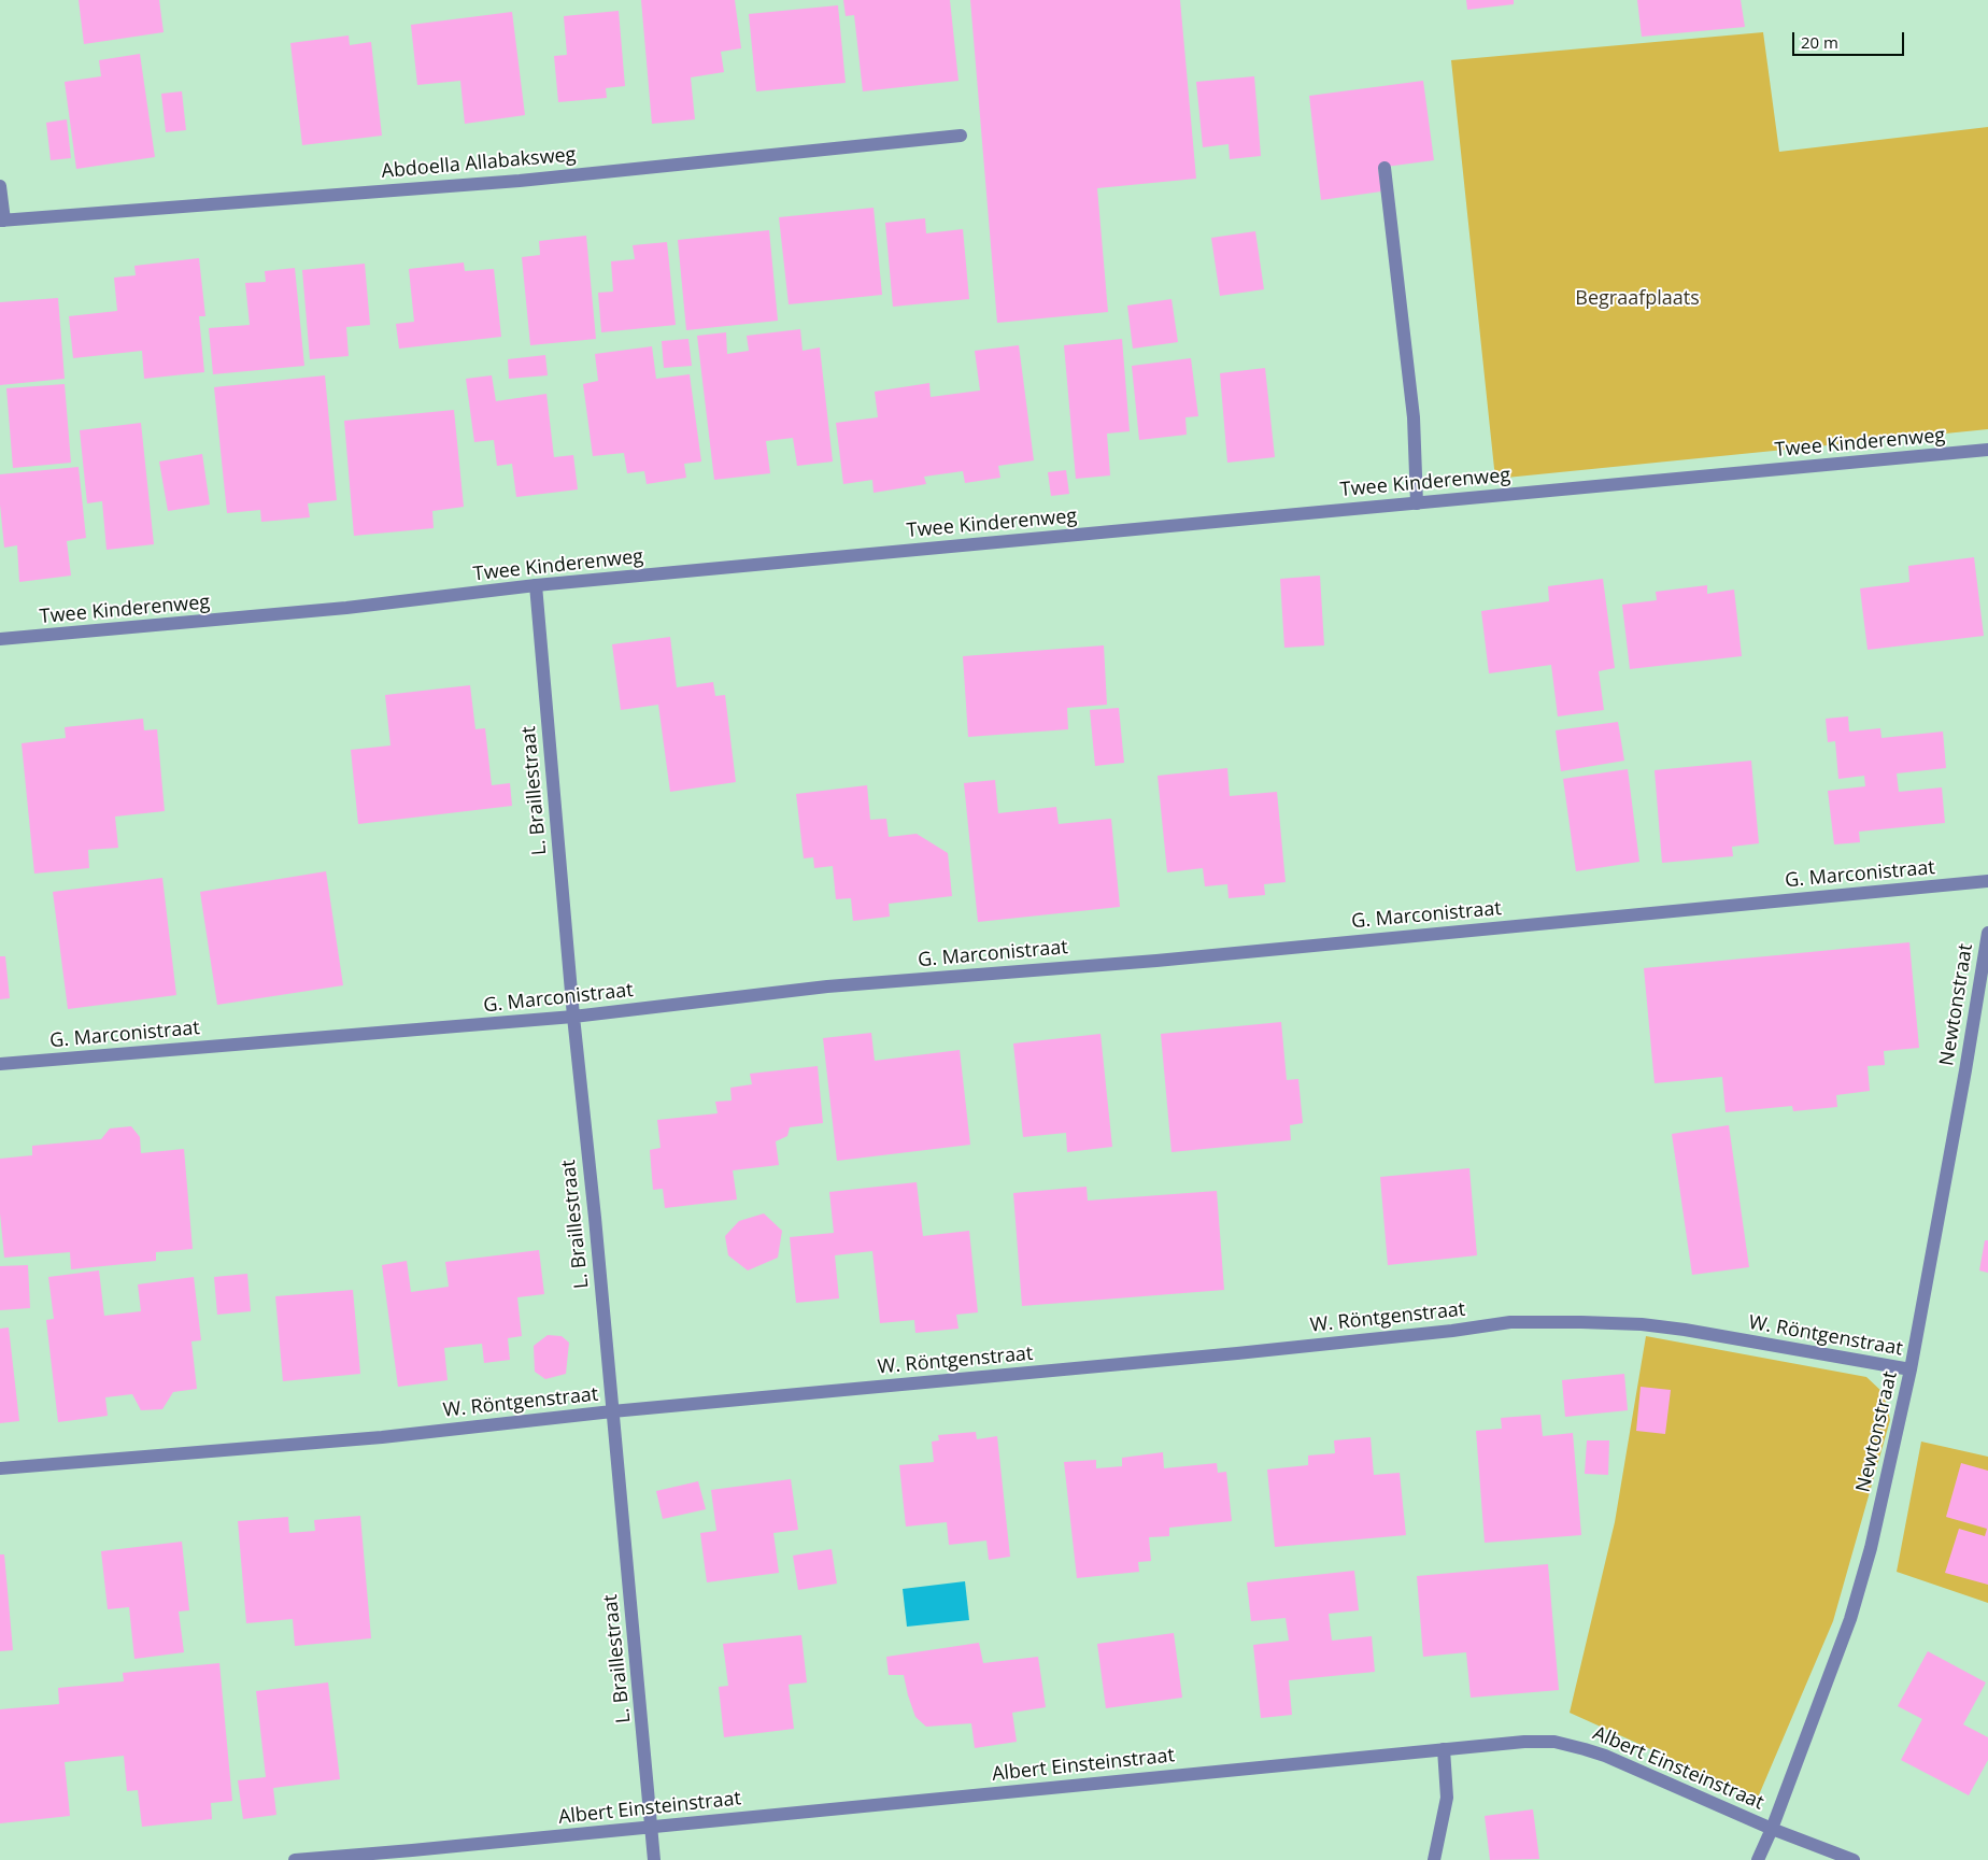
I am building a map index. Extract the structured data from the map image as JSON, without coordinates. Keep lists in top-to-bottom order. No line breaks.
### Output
{"streets":{"street":["Abdoella Allabaksweg","Twee Kinderenweg","L. Braillestraat","G. Marconistraat","Newtonstraat","W. Röntgenstraat","Albert Einsteinstraat"]},"crossings":[["Twee Kinderenweg","L. Braillestraat"],["L. Braillestraat","G. Marconistraat"],["L. Braillestraat","W. Röntgenstraat"],["L. Braillestraat","Albert Einsteinstraat"],["Newtonstraat","W. Röntgenstraat"],["Newtonstraat","Albert Einsteinstraat"]],"parks":["Begraafplaats"],"scale_bar":"20 m"}
